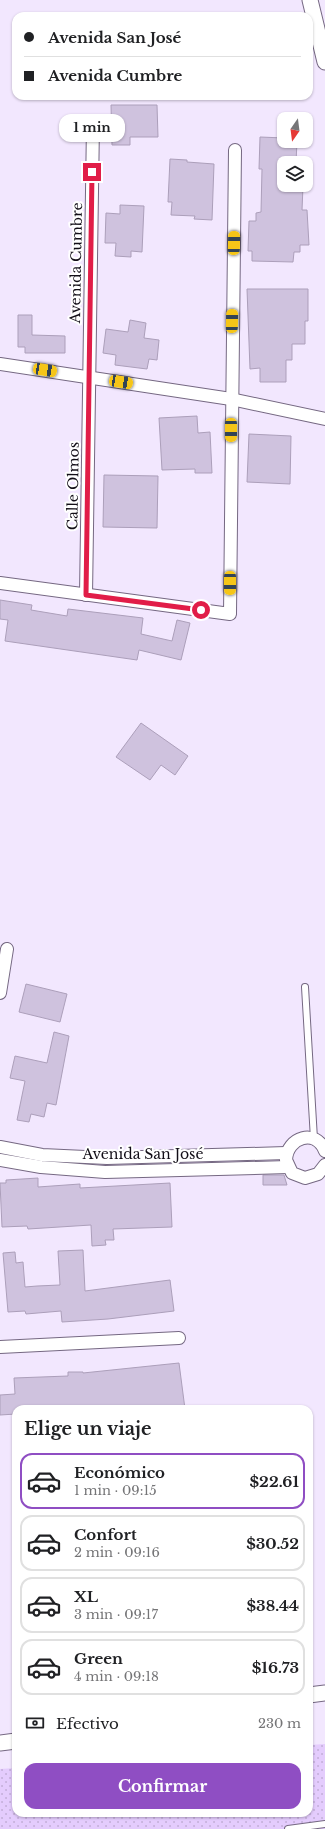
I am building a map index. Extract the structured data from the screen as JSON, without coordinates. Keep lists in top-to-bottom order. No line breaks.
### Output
{"streets":{"street":["Avenida Cumbre","Calle Olmos","Avenida San José"]},"crossings":[["Avenida Cumbre","Calle Olmos"]],"north":"bottom","page":{"banner":["Avenida San José","Avenida Cumbre"],"bubble":"1 min","heading":"Elige un viaje","list":[{"name":"Económico","note":"1 min · 09:15","value":"$22.61"},{"name":"Confort","note":"2 min · 09:16","value":"$30.52"},{"name":"XL","note":"3 min · 09:17","value":"$38.44"},{"name":"Green","note":"4 min · 09:18","value":"$16.73"}],"pay":["Efectivo","230 m"],"buttons":"Confirmar"}}
